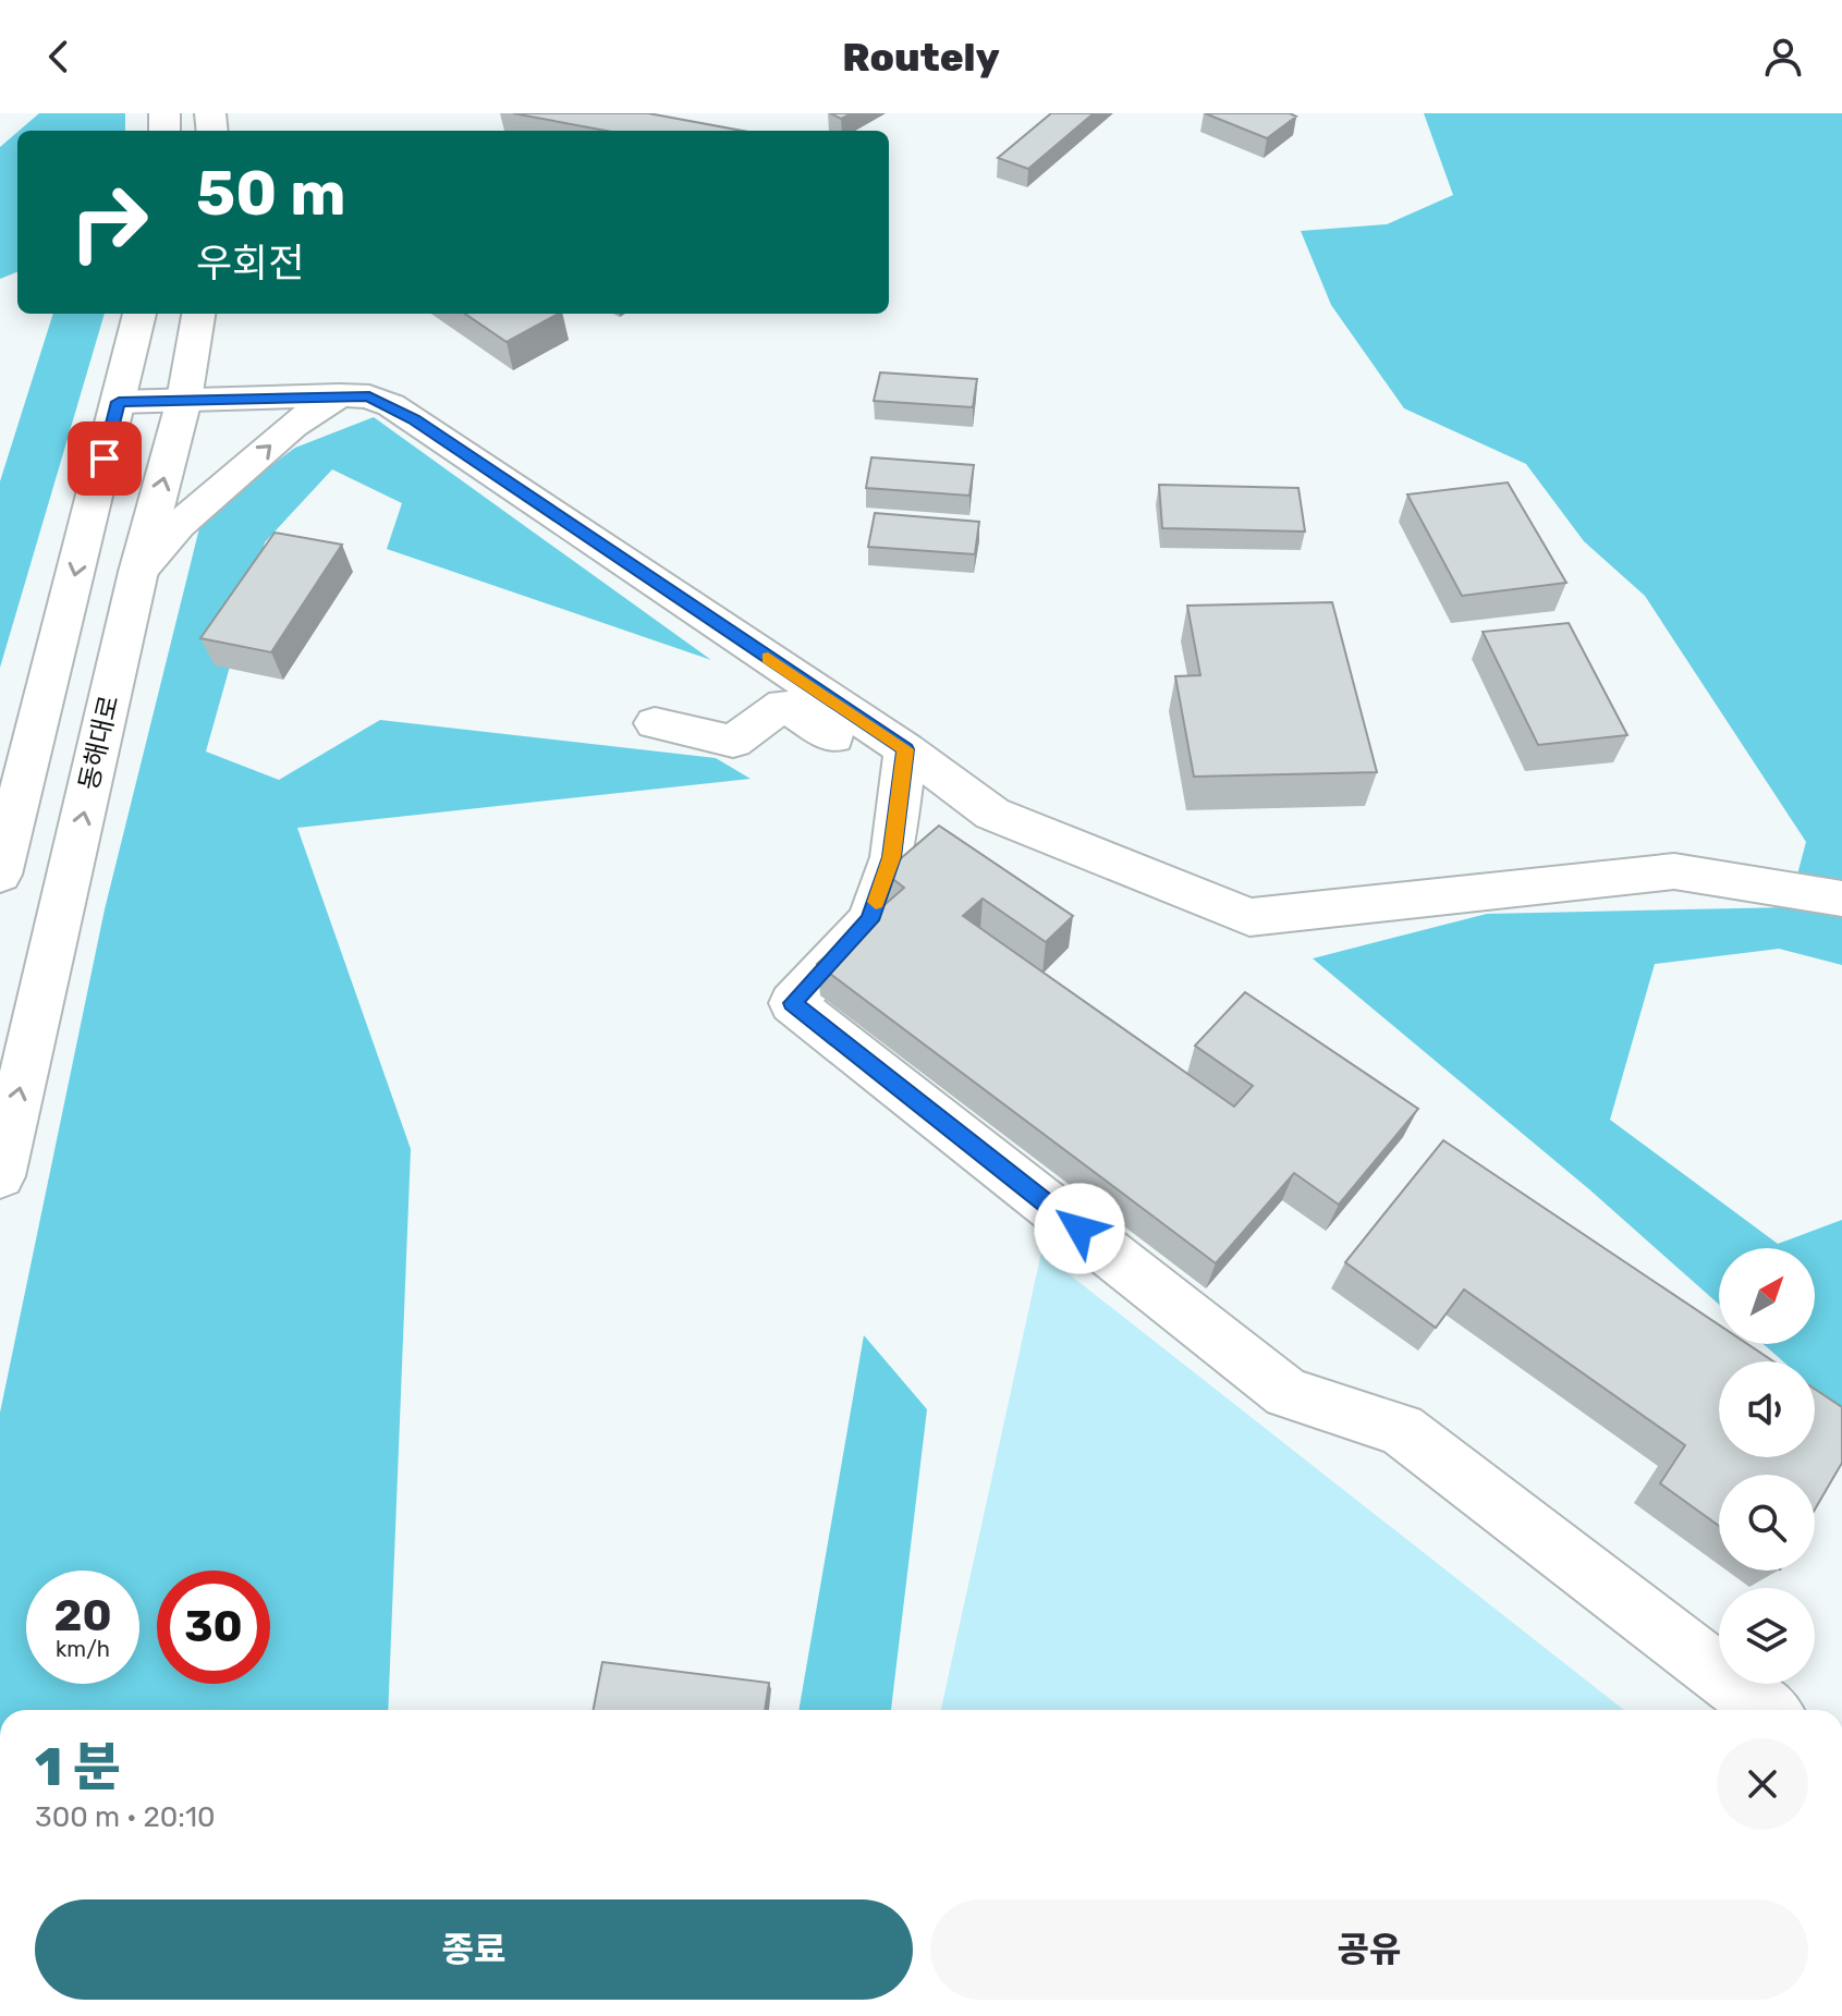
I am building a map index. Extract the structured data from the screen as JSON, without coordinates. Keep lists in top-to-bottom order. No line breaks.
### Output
{"streets":{"street":["동해대로"]},"north":"top right","page":{"header":"Routely","turn":["50 m","우회전"],"speed":"20 km/h","limit":"30","heading":["1 분","300 m · 20:10"],"buttons":["종료","공유"]}}
